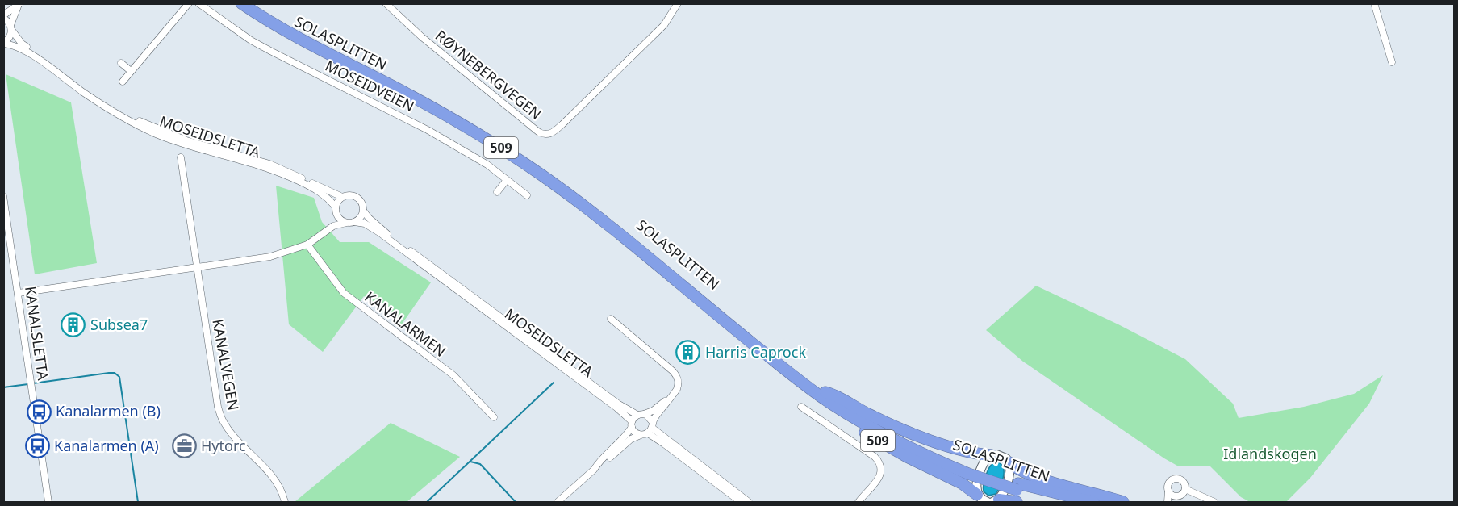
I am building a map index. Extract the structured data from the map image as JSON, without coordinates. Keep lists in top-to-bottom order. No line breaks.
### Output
{"streets":{"highway":["SOLASPLITTEN","509"],"street":["RØYNEBERGVEGEN","MOSEIDVEIEN","MOSEIDSLETTA","KANALARMEN","KANALSLETTA","KANALVEGEN"]},"crossings":[["SOLASPLITTEN","509"]],"parks":["Idlandskogen"],"places":{"building":["Subsea7","Harris Caprock"],"bus stop":["Kanalarmen (B)","Kanalarmen (A)"],"office":["Hytorc"]}}
